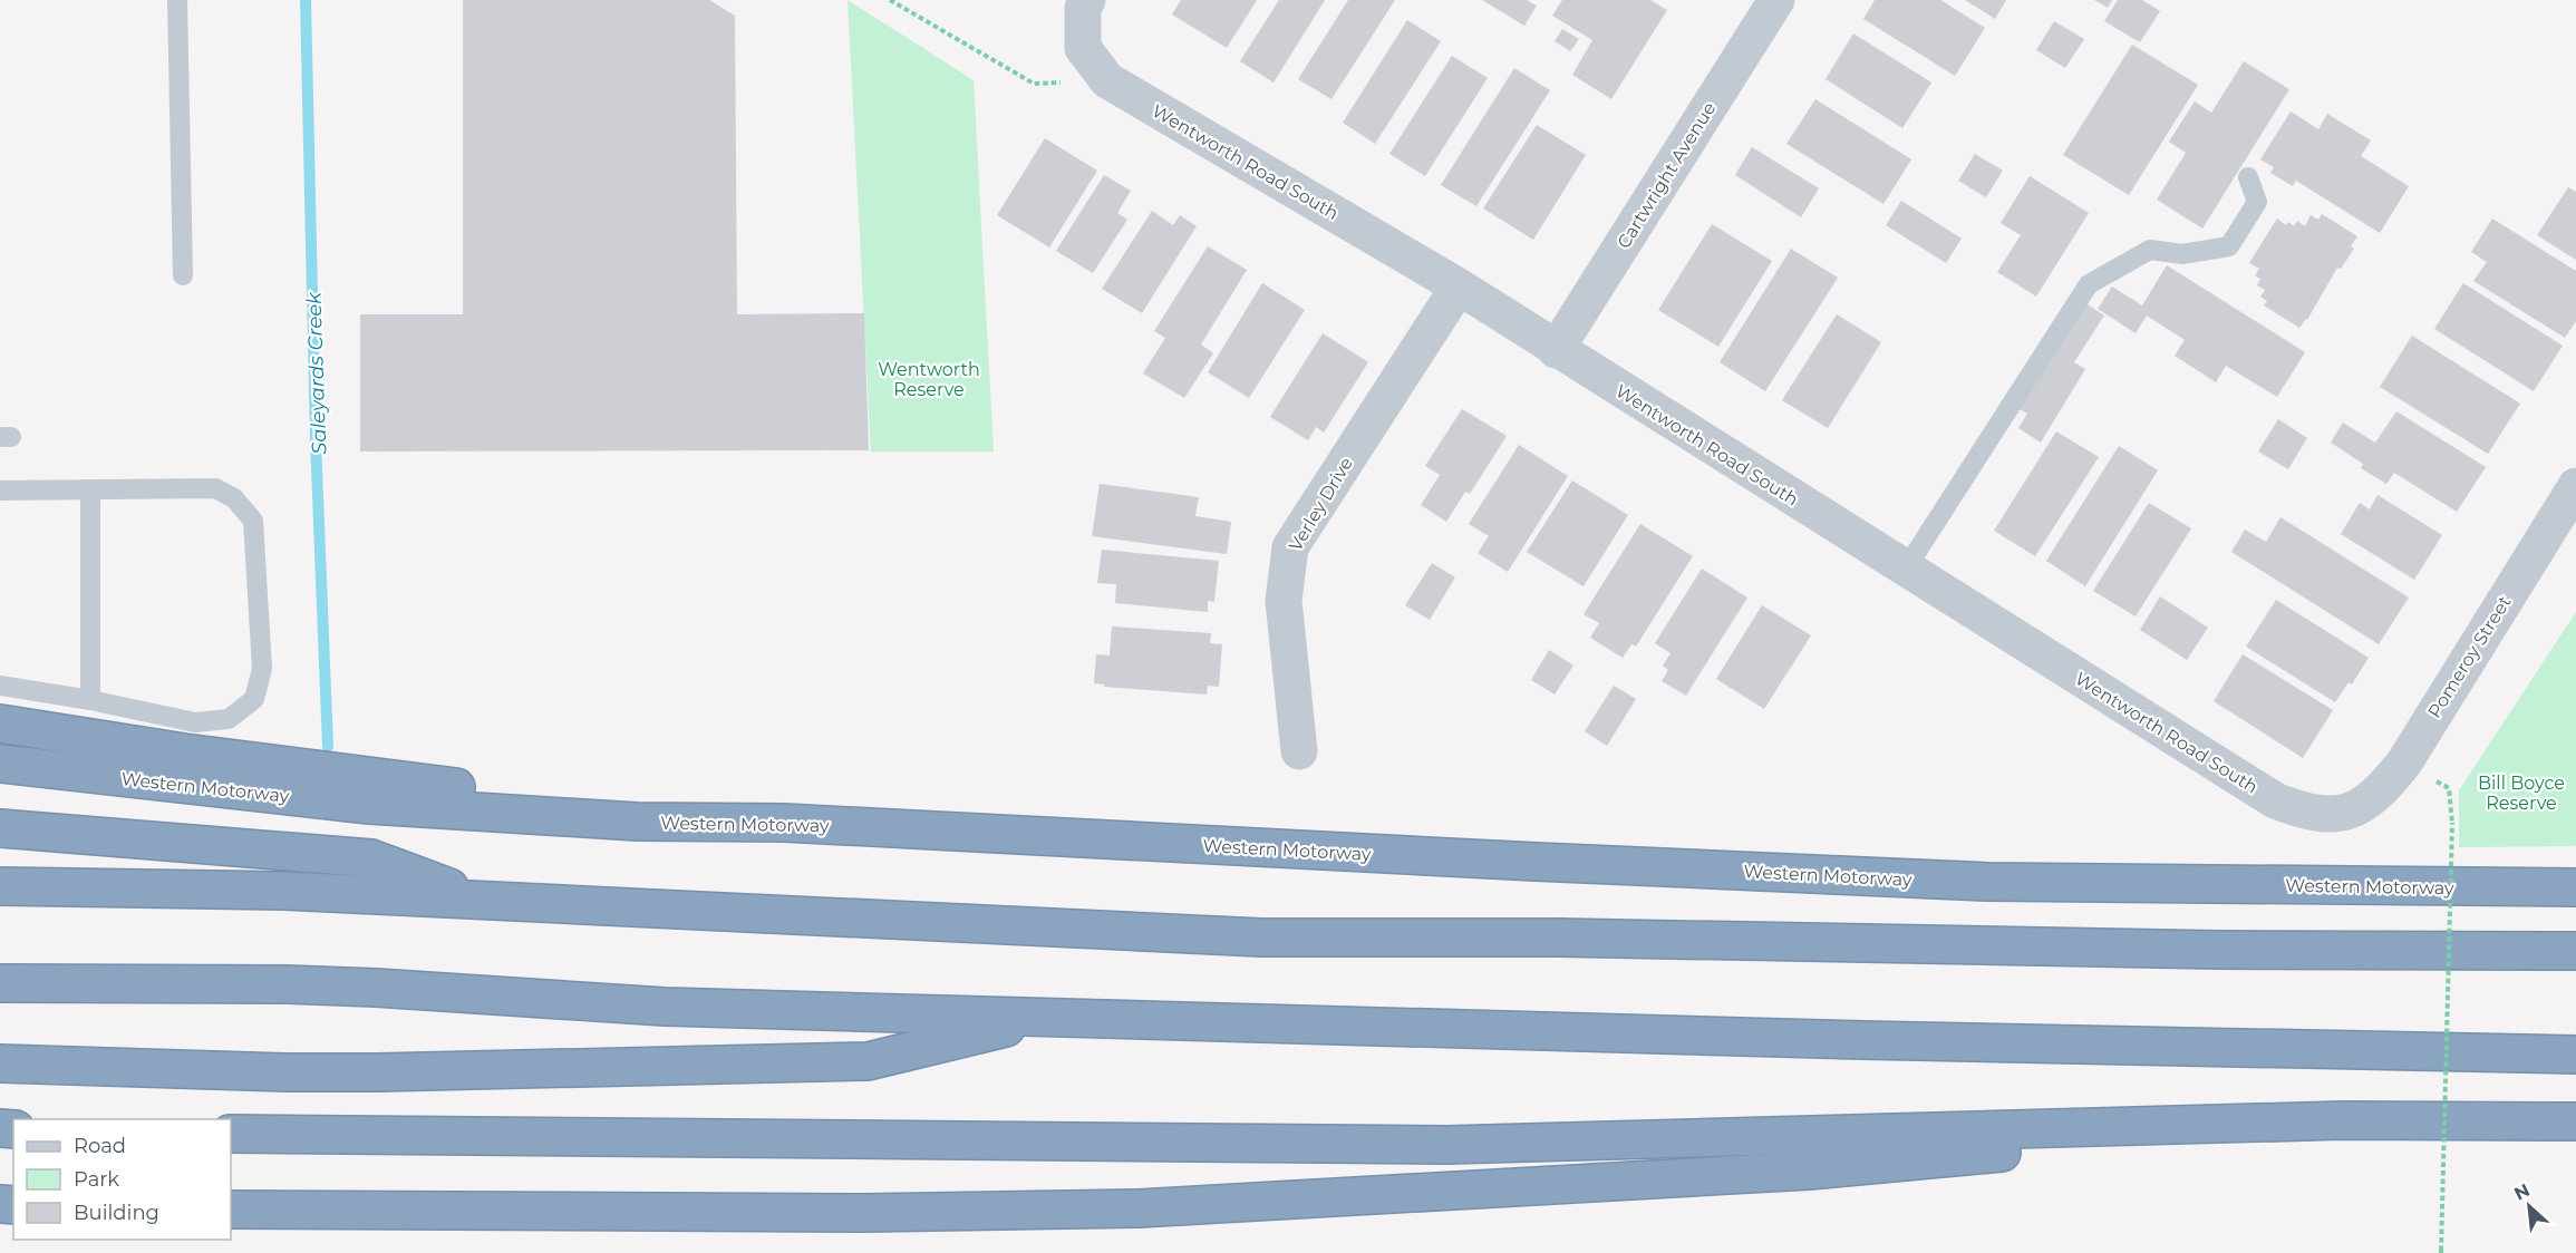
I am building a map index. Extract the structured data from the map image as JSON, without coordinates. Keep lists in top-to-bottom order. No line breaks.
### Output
{"streets":{"highway":["Western Motorway"],"street":["Wentworth Road South","Cartwright Avenue","Verley Drive","Pomeroy Street"]},"crossings":[["Wentworth Road South","Cartwright Avenue"],["Wentworth Road South","Verley Drive"],["Wentworth Road South","Pomeroy Street"]],"water":["Saleyards Creek"],"parks":["Wentworth Reserve","Bill Boyce Reserve"],"legend":["Road","Park","Building"],"north":"top left"}
